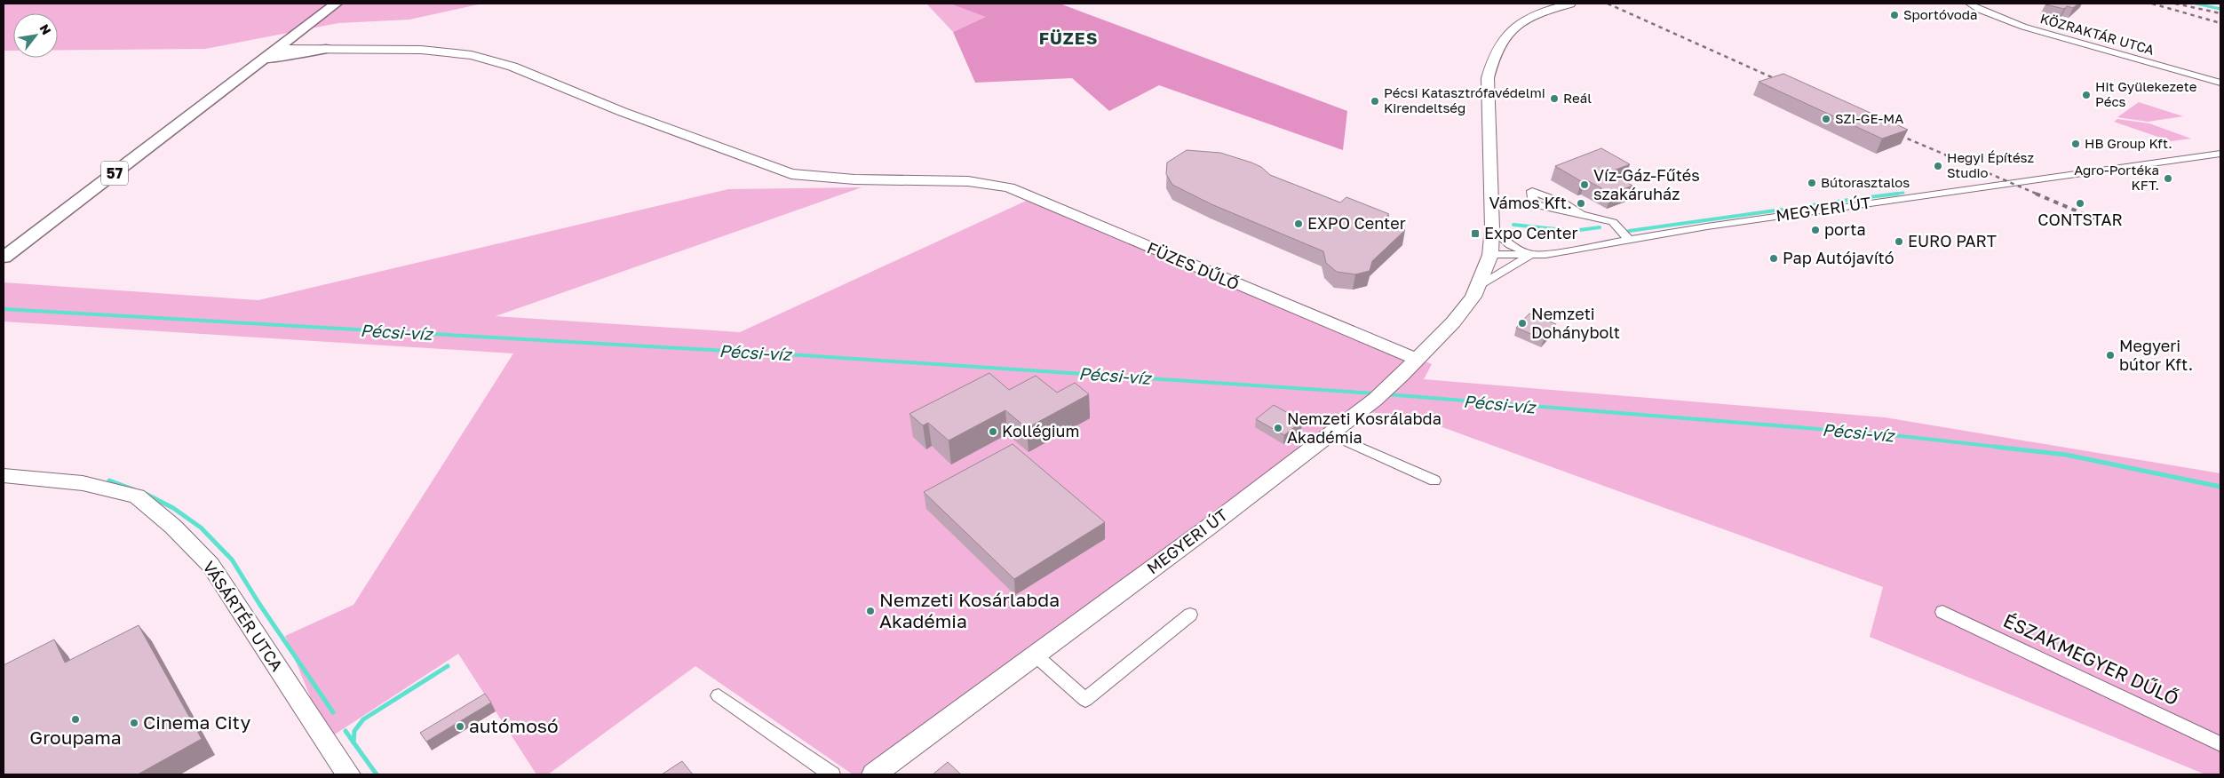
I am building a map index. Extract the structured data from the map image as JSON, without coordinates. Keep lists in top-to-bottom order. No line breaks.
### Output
{"streets":{"main road":["57"],"street":["KÖZRAKTÁR UTCA","MEGYERI ÚT","FÜZES DŰLŐ","VÁSÁRTÉR UTCA","ÉSZAKMEGYER DŰLŐ"]},"crossings":[["57","FÜZES DŰLŐ"],["MEGYERI ÚT","FÜZES DŰLŐ"]],"districts":["FÜZES"],"water":["Pécsi-víz"],"places":{"other":["Sportóvoda","Hit Gyülekezete Pécs","Reál","Pécsi Katasztrófavédelmi Kirendeltség","SZI-GE-MA","HB Group Kft.","Hegyi Építész Studio","Agro-Portéka KFT.","Bútorasztalos","Víz-Gáz-Fűtés szakáruház","Vámos Kft.","CONTSTAR","EXPO Center","porta","EURO PART","Pap Autójavító","Nemzeti Dohánybolt","Megyeri bútor Kft.","Nemzeti Kosrálabda Akadémia","Kollégium","Nemzeti Kosárlabda Akadémia","Groupama","Cinema City","autómosó"],"transit":["Expo Center"]},"north":"top right"}
